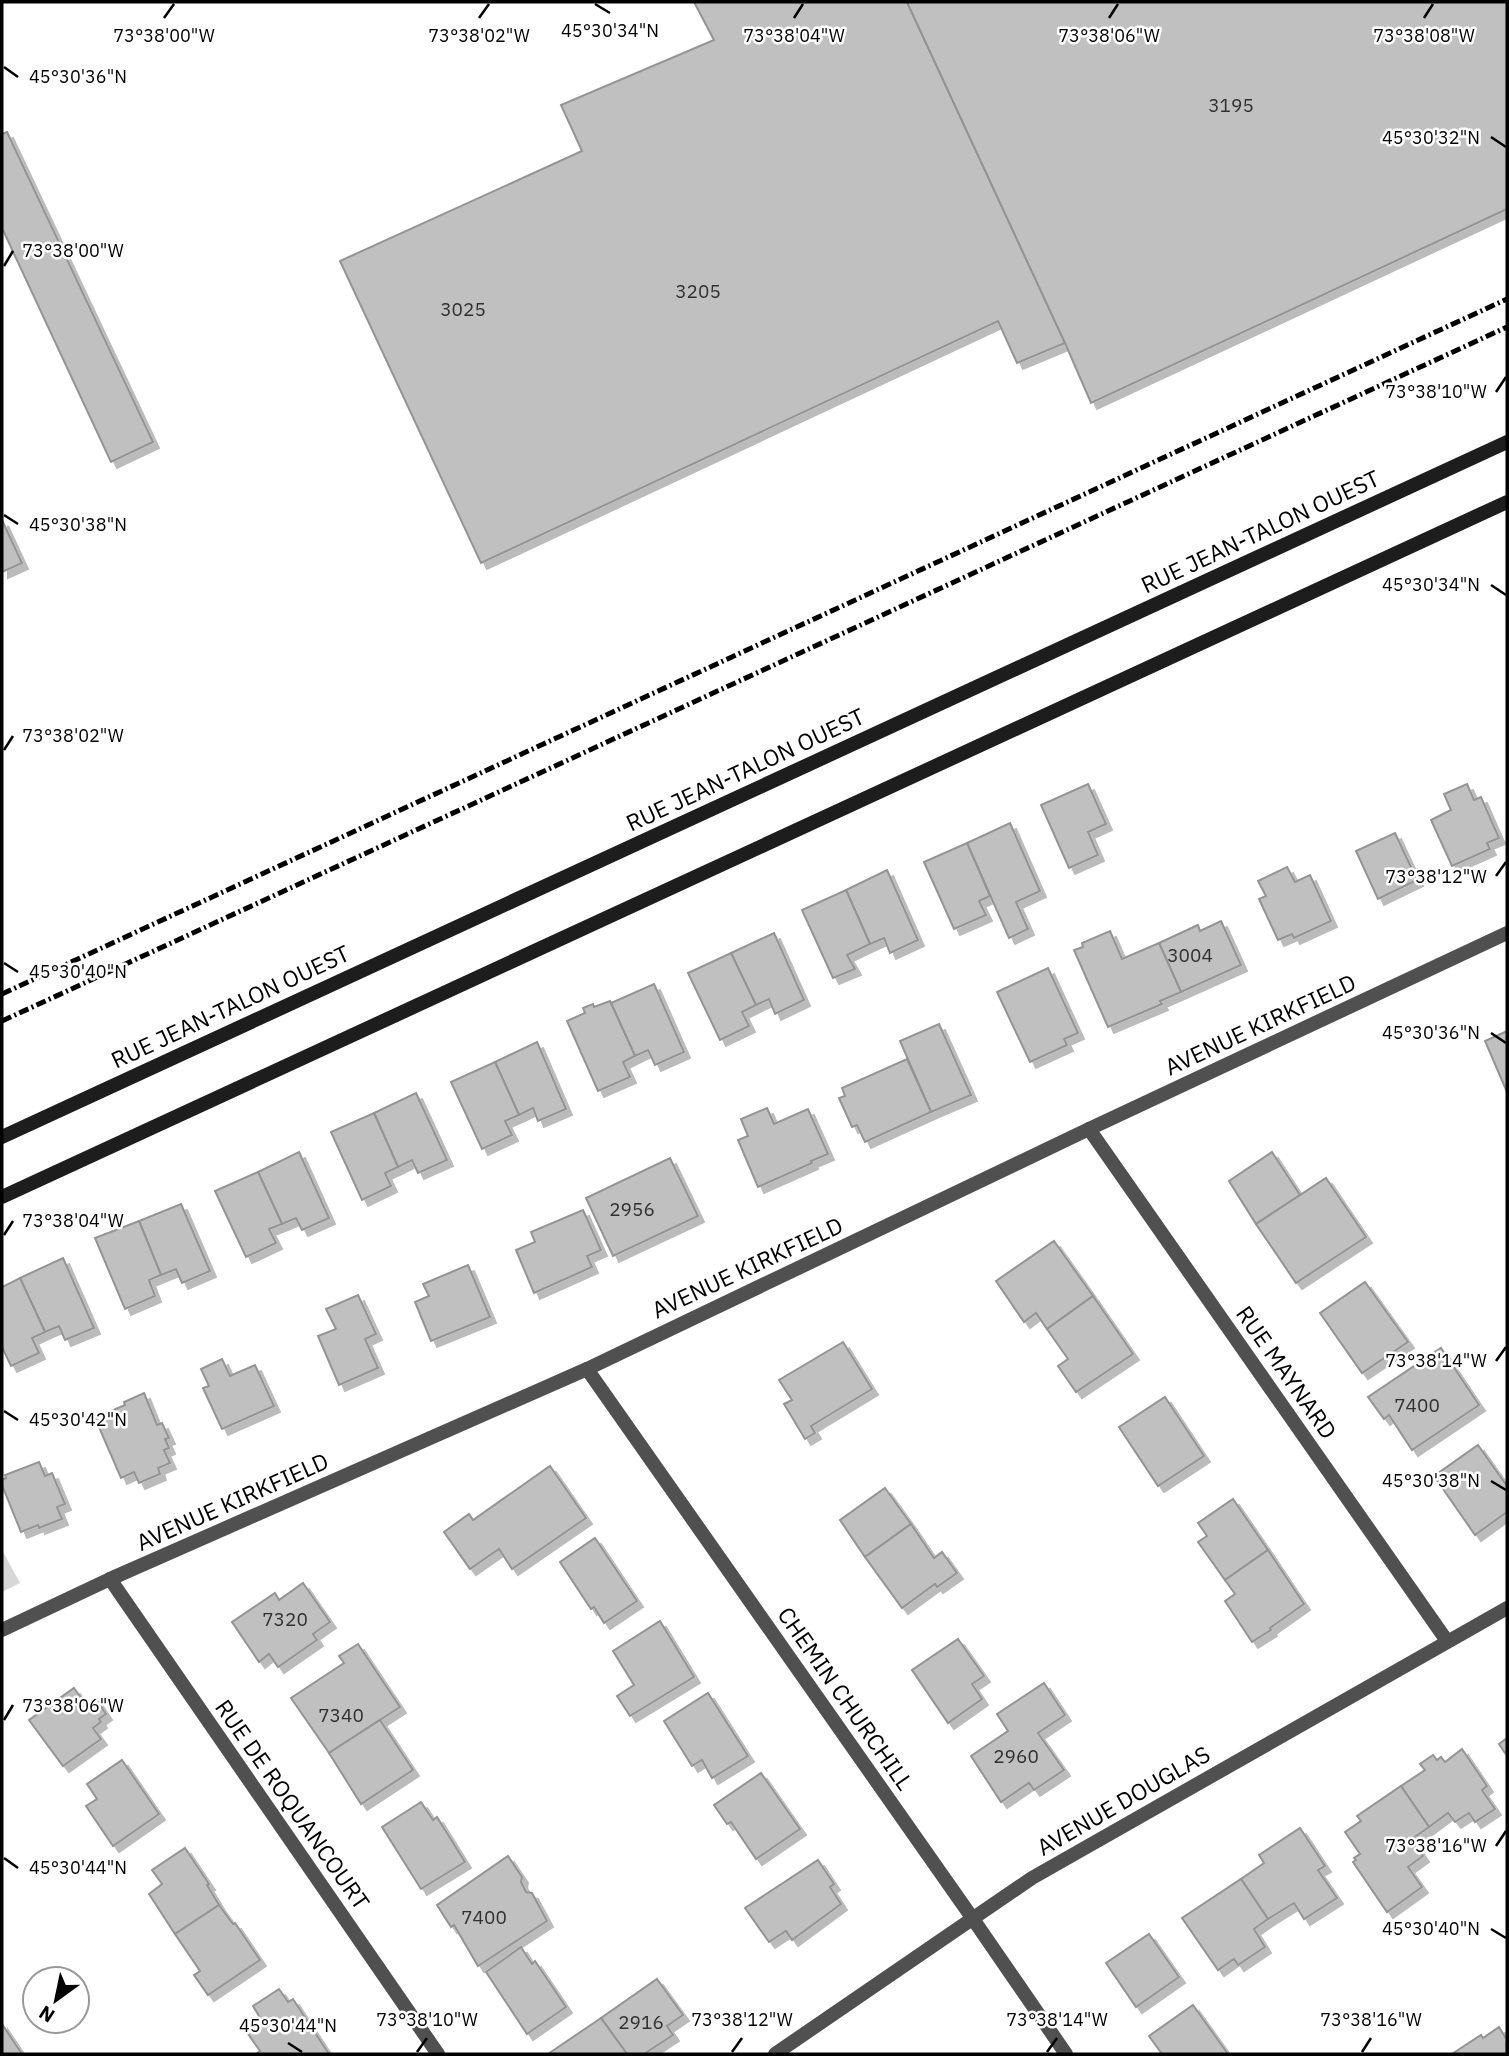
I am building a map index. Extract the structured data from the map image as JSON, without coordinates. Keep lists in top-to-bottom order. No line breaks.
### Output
{"streets":{"main road":["RUE JEAN-TALON OUEST"],"street":["AVENUE KIRKFIELD","RUE MAYNARD","CHEMIN CHURCHILL","AVENUE DOUGLAS","RUE DE ROQUANCOURT"]},"crossings":[["AVENUE KIRKFIELD","RUE MAYNARD"],["AVENUE KIRKFIELD","CHEMIN CHURCHILL"],["AVENUE KIRKFIELD","RUE DE ROQUANCOURT"],["RUE MAYNARD","AVENUE DOUGLAS"],["CHEMIN CHURCHILL","AVENUE DOUGLAS"]],"house_numbers":["3195","3205","3025","3004","2956","7400","7320","7340","2960","7400","2916"],"north":"bottom left","coordinates":["45°30'34\"N","73°38'00\"W","73°38'02\"W","73°38'04\"W","73°38'06\"W","73°38'08\"W","45°30'36\"N","45°30'32\"N","73°38'10\"W","45°30'38\"N","73°38'12\"W","45°30'40\"N","73°38'14\"W","45°30'42\"N","73°38'16\"W","45°30'44\"N"]}
